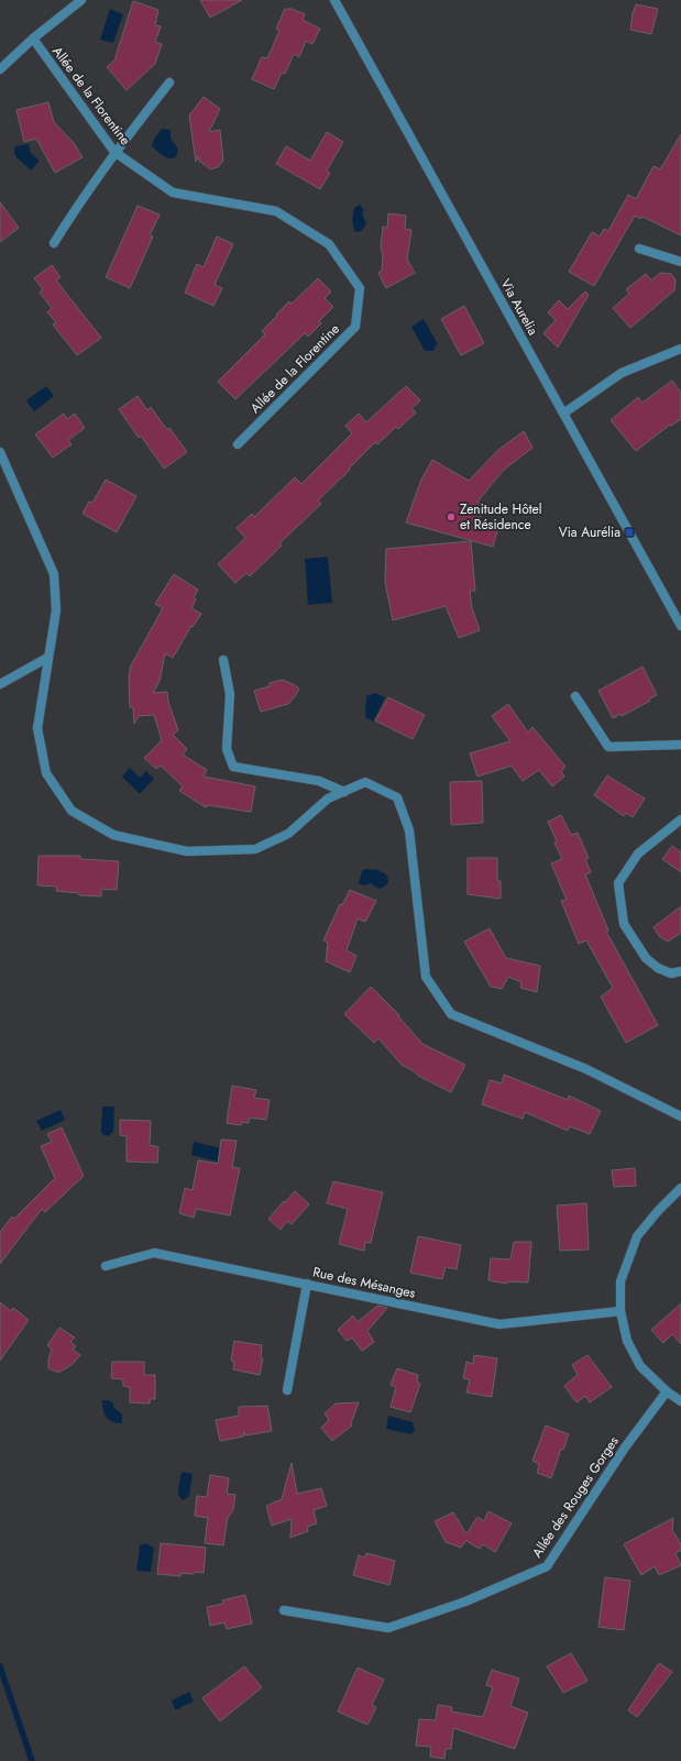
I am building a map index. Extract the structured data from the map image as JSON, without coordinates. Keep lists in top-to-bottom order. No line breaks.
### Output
{"streets":{"street":["Allée de la Florentine","Via Aurelia","Rue des Mésanges","Allée des Rouges Gorges"]},"places":{"other":["Zenitude Hôtel et Résidence"],"transit":["Via Aurélia"]}}
